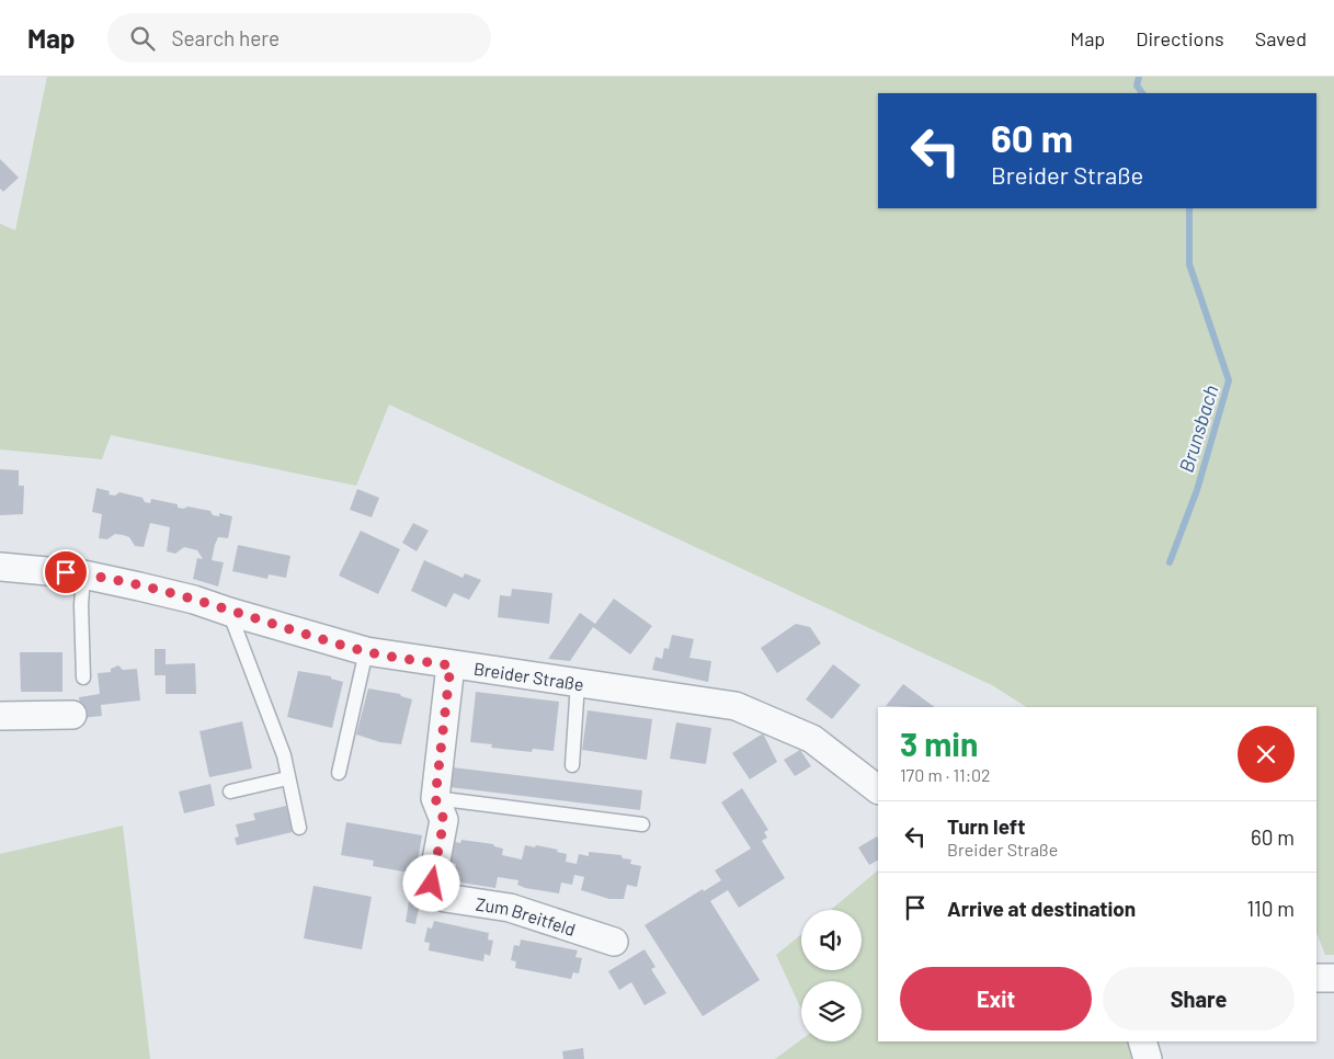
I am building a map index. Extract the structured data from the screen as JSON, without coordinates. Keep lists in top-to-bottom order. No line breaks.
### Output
{"streets":{"street":["Breider Straße","Zum Breitfeld"]},"crossings":[["Breider Straße","Zum Breitfeld"]],"water":["Brunsbach"],"page":{"header":"Map","search":"Search here","nav":["Map","Directions","Saved"],"turn":["60 m","Breider Straße"],"heading":["3 min","170 m · 11:02"],"list":[{"name":"Turn left","note":"Breider Straße","value":"60 m"},{"name":"Arrive at destination","value":"110 m"}],"buttons":["Exit","Share"]}}
